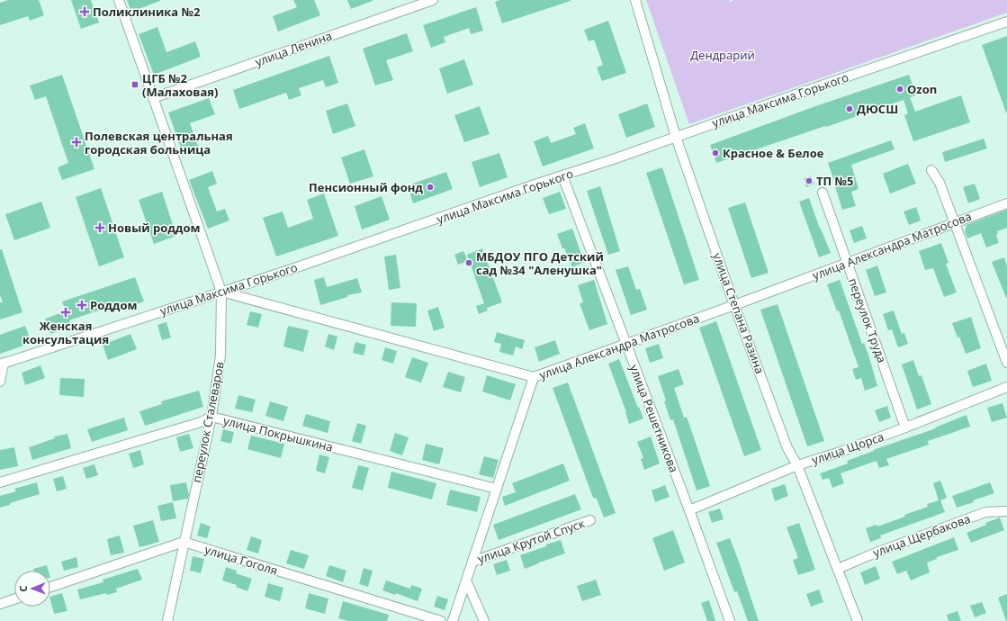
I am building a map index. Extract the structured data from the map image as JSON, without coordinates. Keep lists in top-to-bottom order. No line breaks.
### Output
{"streets":{"street":["улица Ленина","улица Максима Горького","улица Александра Матросова","улица Степана Разина","переулок Труда","улица Решетникова","переулок Сталеваров","улица Покрышкина","улица Щорса","улица Щербакова","улица Крутой Спуск","улица Гоголя"]},"crossings":[["улица Ленина","переулок Сталеваров"],["улица Максима Горького","улица Александра Матросова"],["улица Максима Горького","улица Степана Разина"],["улица Максима Горького","улица Решетникова"],["улица Максима Горького","переулок Сталеваров"],["улица Александра Матросова","улица Степана Разина"],["улица Александра Матросова","переулок Труда"],["улица Александра Матросова","улица Решетникова"],["улица Александра Матросова","переулок Сталеваров"],["улица Степана Разина","улица Щорса"],["улица Степана Разина","улица Щербакова"],["переулок Труда","улица Щорса"],["улица Решетникова","улица Щорса"],["переулок Сталеваров","улица Покрышкина"],["переулок Сталеваров","улица Гоголя"]],"parks":["Дендрарий"],"places":{"health":["Поликлиника №2","Полевская центральная городская больница","Новый роддом","Роддом","Женская консультация"],"transit":["ЦГБ №2 (Малаховая)"],"other":["Ozon","ДЮСШ","Красное & Белое","ТП №5","Пенсионный фонд","МБДОУ ПГО Детский сад №34 \"Аленушка\""]},"north":"left"}
